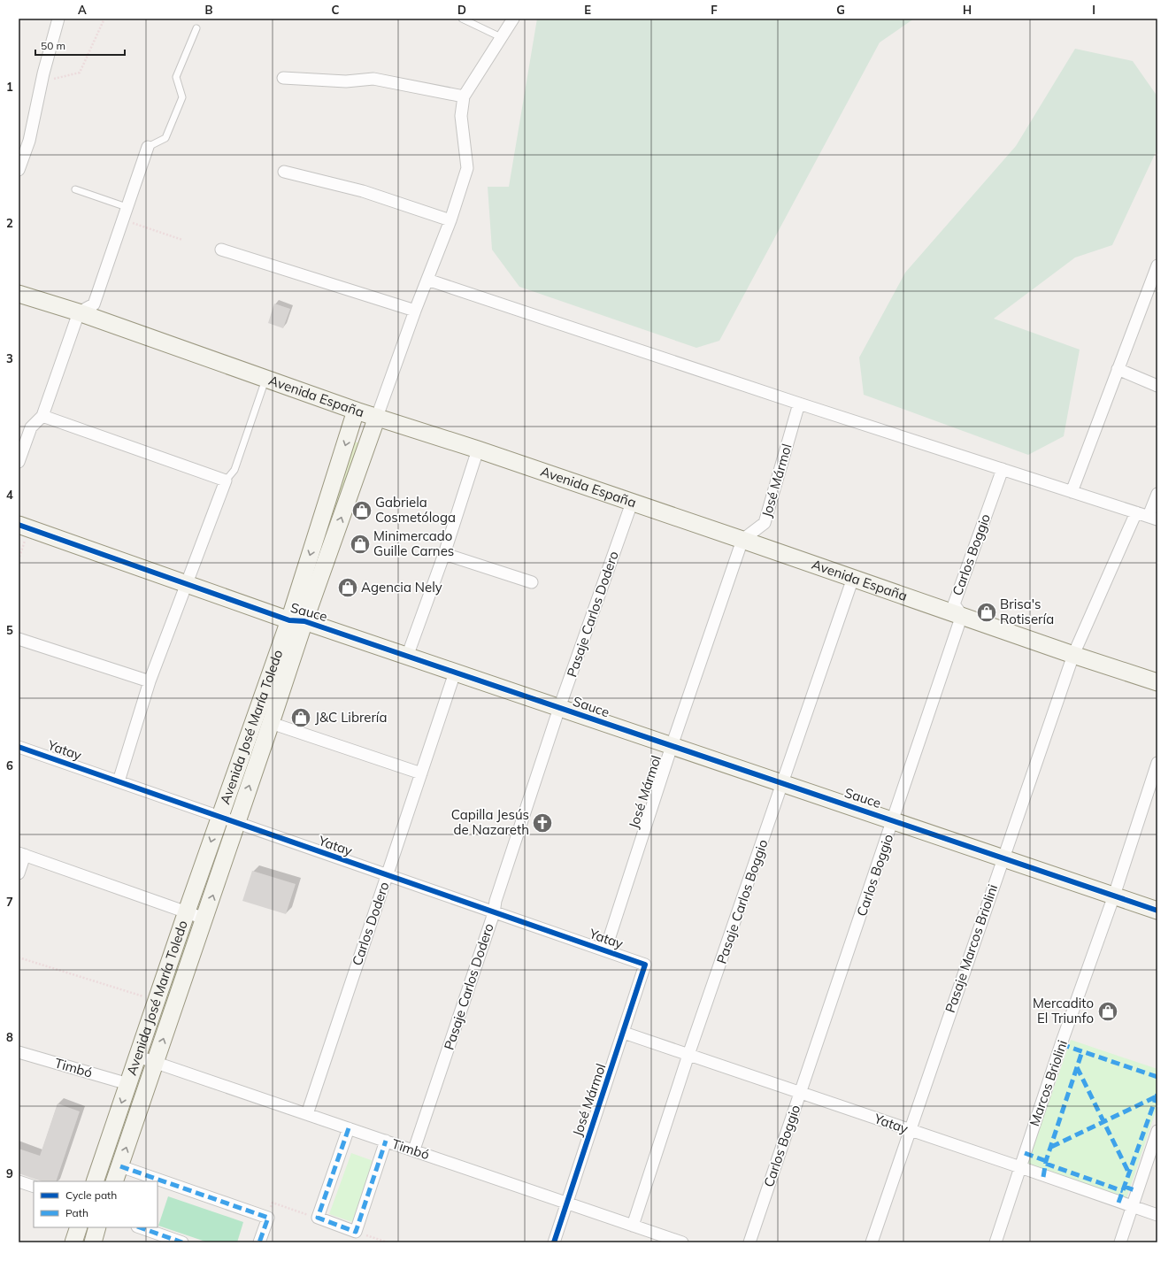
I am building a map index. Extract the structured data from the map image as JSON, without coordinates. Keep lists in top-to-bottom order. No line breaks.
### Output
{"streets":{"main road":["Avenida España","Sauce","Avenida José María Toledo"],"street":["José Mármol","Carlos Boggio","Pasaje Carlos Dodero","Yatay","Pasaje Carlos Boggio","Carlos Dodero","Pasaje Marcos Briolini","Timbó","Marcos Briolini"]},"crossings":[["Avenida España","José Mármol"],["Avenida España","Carlos Boggio"],["Avenida España","Pasaje Carlos Dodero"],["Avenida España","Avenida José María Toledo"],["Avenida España","Pasaje Carlos Boggio"],["Avenida España","Pasaje Marcos Briolini"],["José Mármol","Sauce"],["José Mármol","Yatay"],["José Mármol","Timbó"],["Carlos Boggio","Sauce"],["Carlos Boggio","Yatay"],["Sauce","Pasaje Carlos Dodero"],["Sauce","Avenida José María Toledo"],["Sauce","Pasaje Carlos Boggio"],["Sauce","Carlos Dodero"],["Sauce","Pasaje Marcos Briolini"],["Sauce","Marcos Briolini"],["Pasaje Carlos Dodero","Yatay"],["Pasaje Carlos Dodero","Timbó"],["Avenida José María Toledo","Yatay"],["Avenida José María Toledo","Timbó"],["Yatay","Pasaje Carlos Boggio"],["Yatay","Carlos Dodero"],["Yatay","Pasaje Marcos Briolini"],["Yatay","Marcos Briolini"],["Pasaje Carlos Boggio","Timbó"],["Carlos Dodero","Timbó"]],"places":{"shop":["Gabriela Cosmetóloga","Minimercado Guille Carnes","Agencia Nely","Brisa's Rotisería","J&C Librería","Mercadito El Triunfo"],"church":["Capilla Jesús de Nazareth"]},"legend":["Cycle path","Path"],"scale_bar":"50 m","grid":{"columns":["A","B","C","D","E","F","G","H","I"],"rows":["1","2","3","4","5","6","7","8","9"]}}
